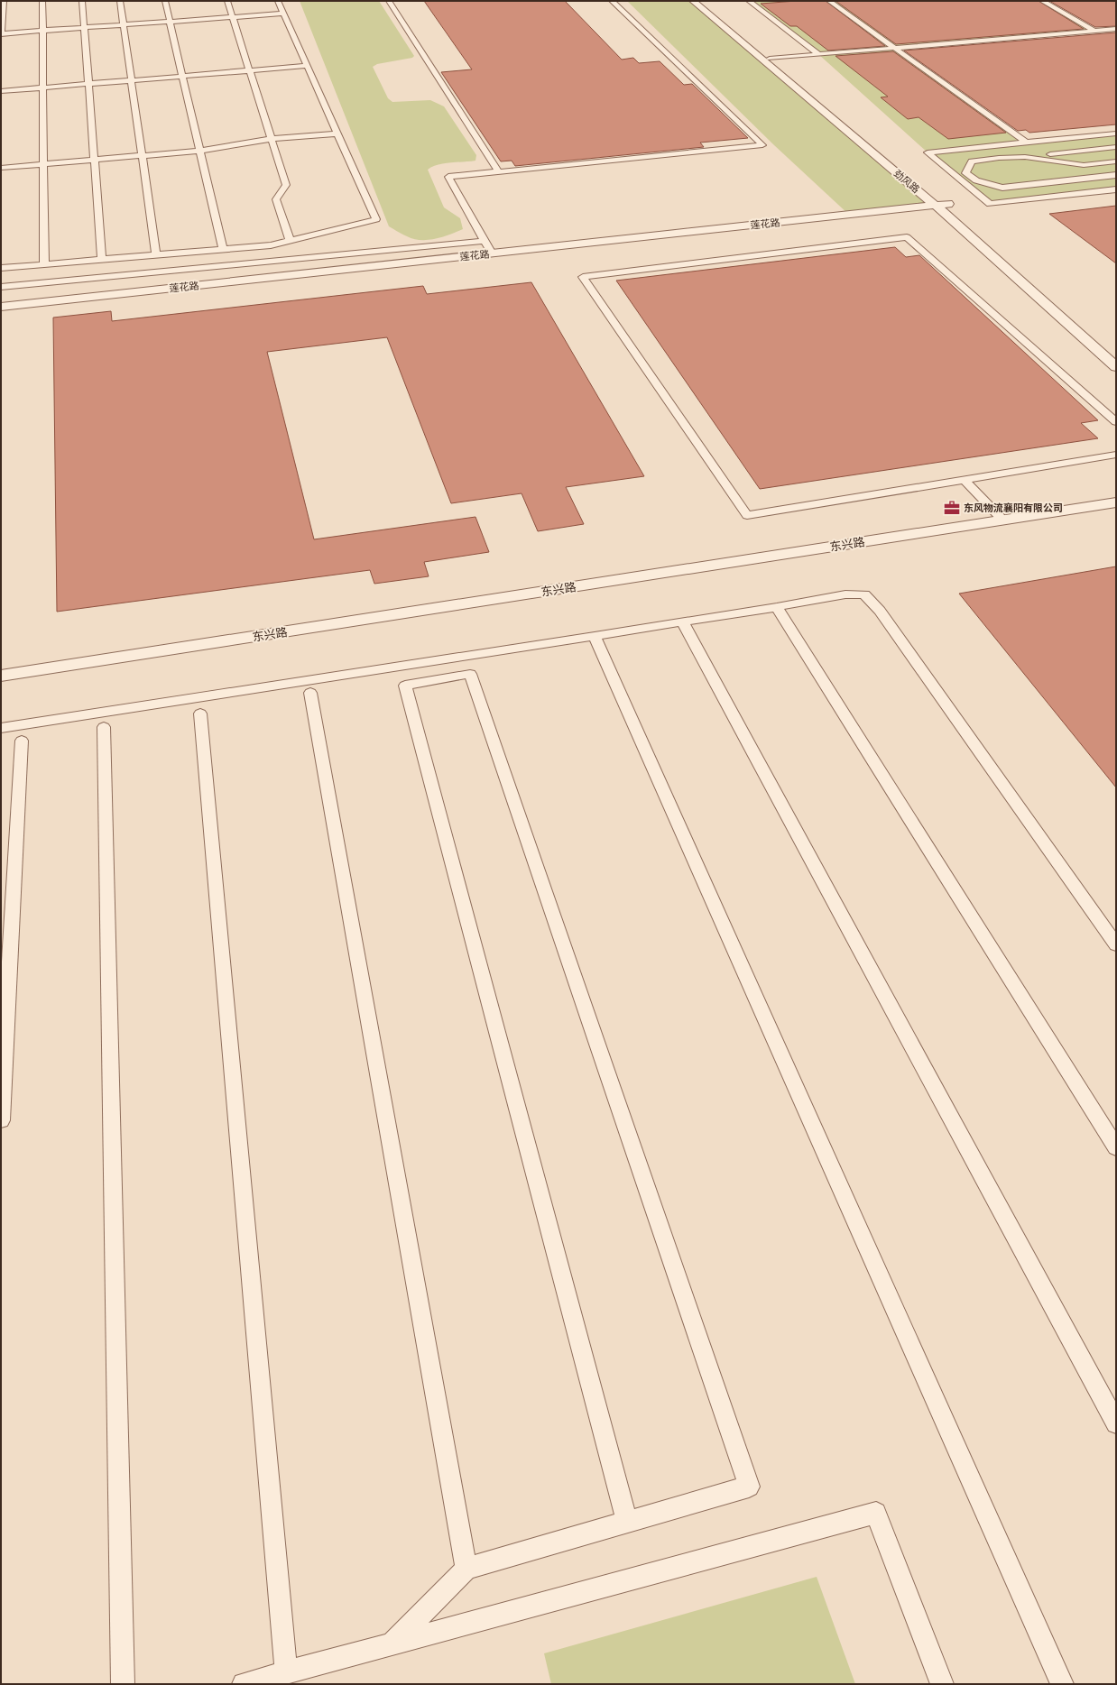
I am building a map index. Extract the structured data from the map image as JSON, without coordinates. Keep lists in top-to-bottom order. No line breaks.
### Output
{"streets":{"street":["劲风路","莲花路","东兴路"]},"crossings":[["劲风路","莲花路"]],"places":{"office":["东风物流襄阳有限公司"]}}
